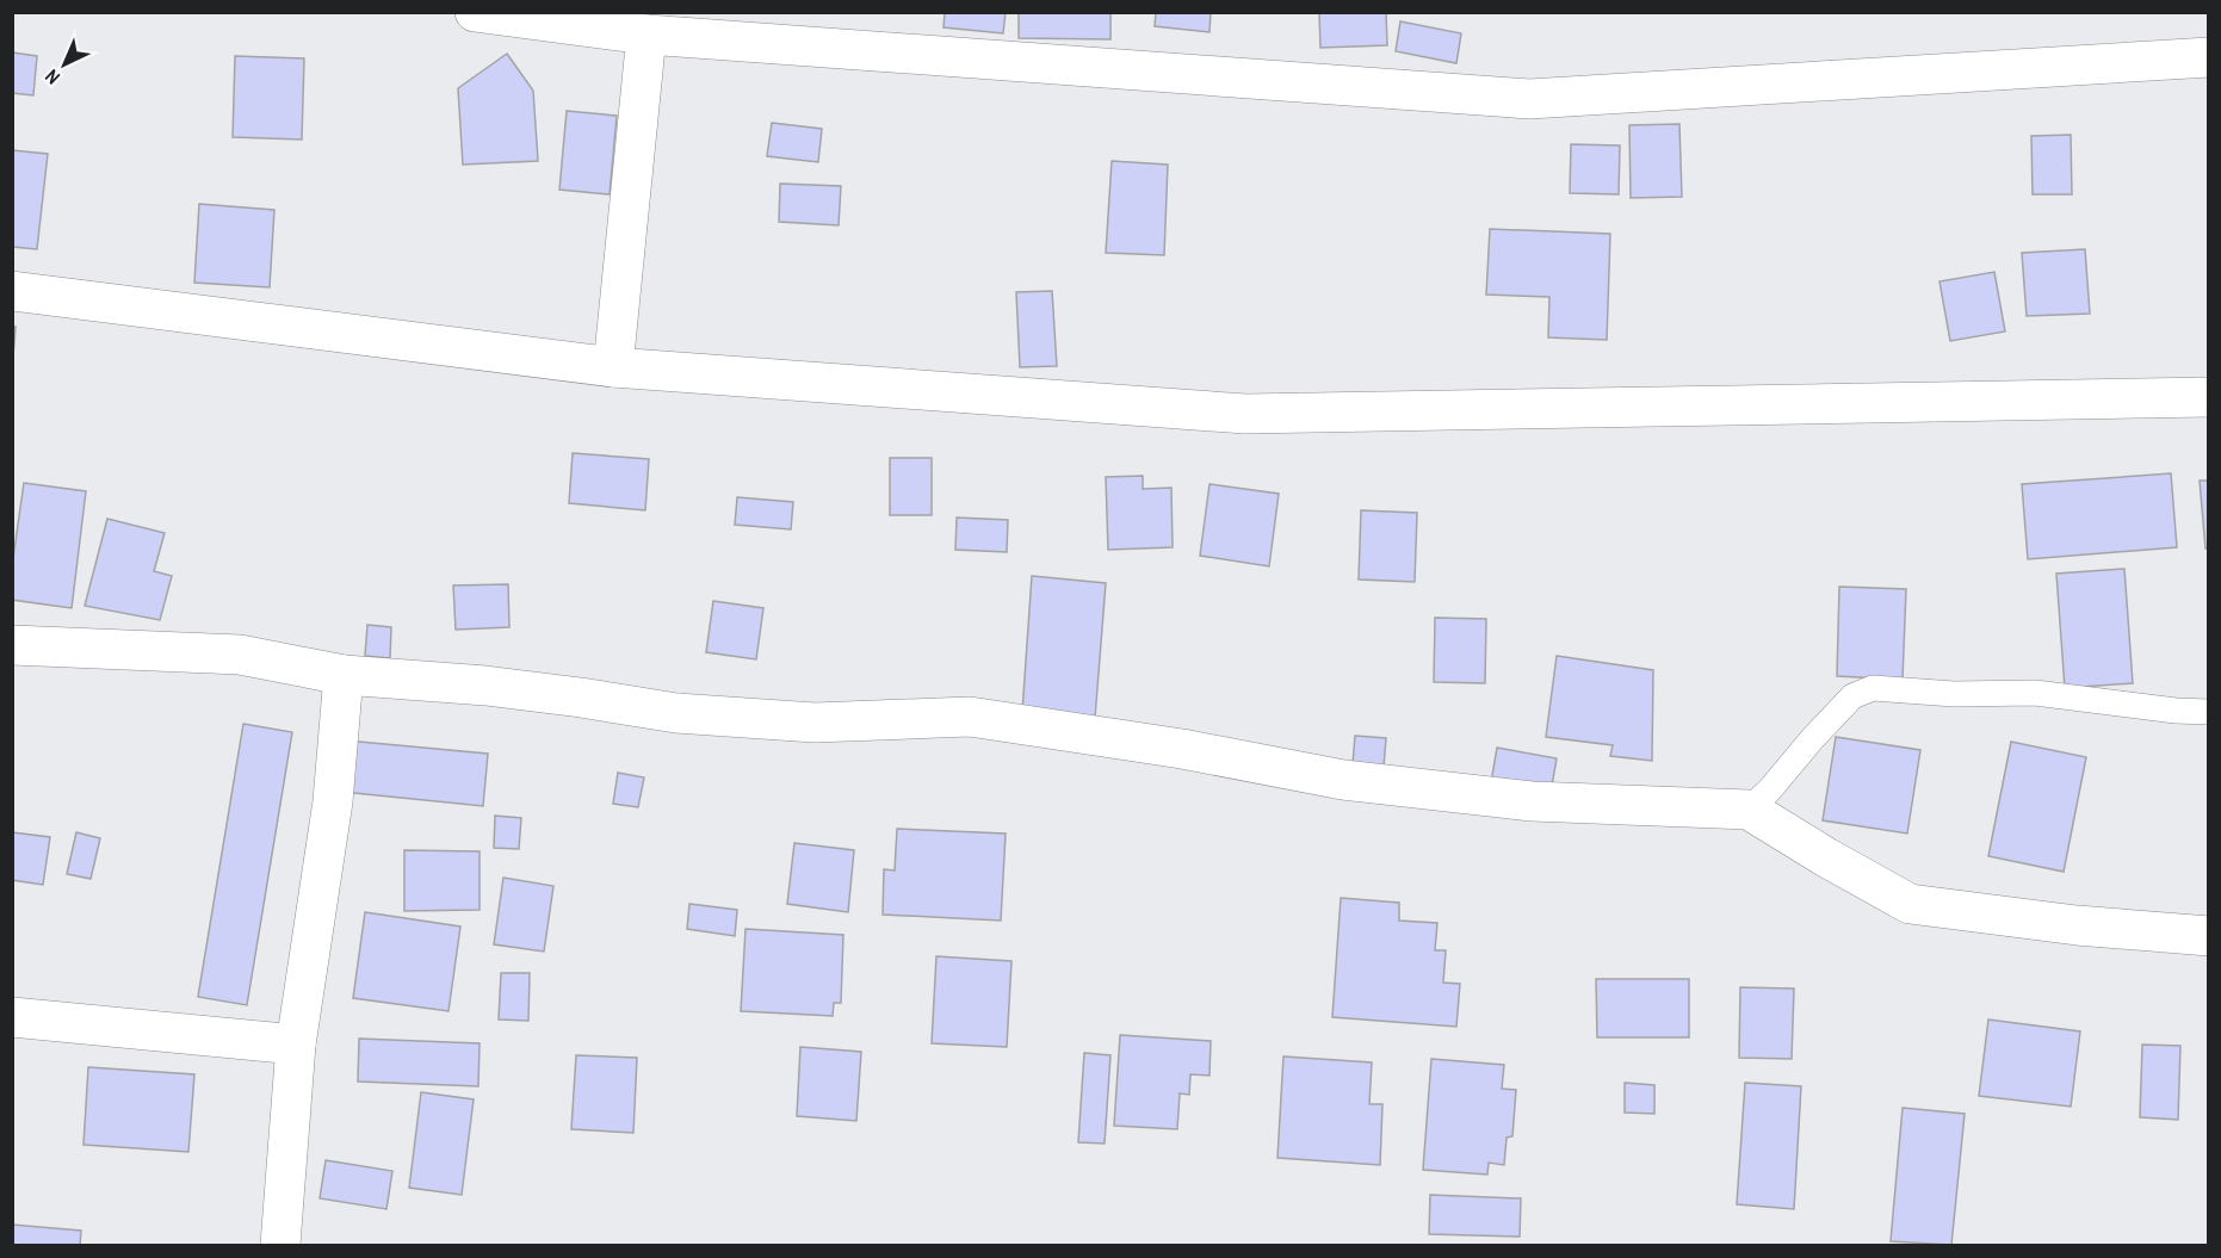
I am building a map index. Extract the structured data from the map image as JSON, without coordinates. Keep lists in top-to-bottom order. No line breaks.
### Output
{"north":"bottom left"}
